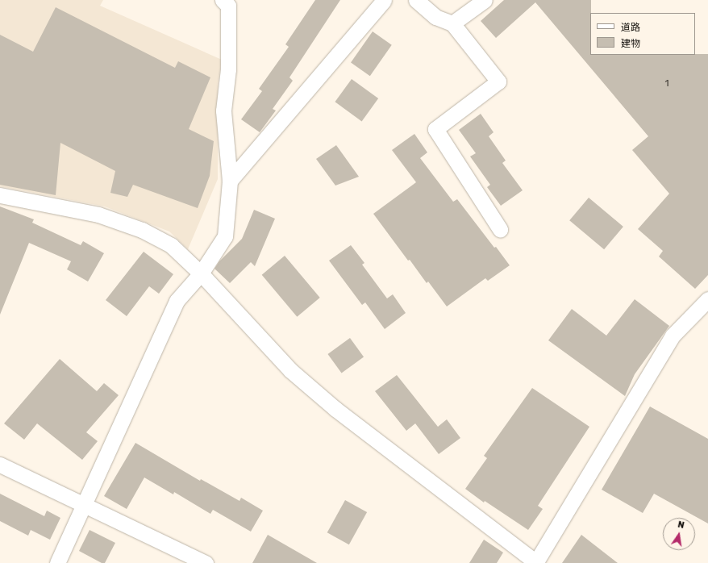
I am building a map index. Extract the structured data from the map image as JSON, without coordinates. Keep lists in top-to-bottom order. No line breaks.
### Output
{"house_numbers":["1"],"legend":["道路","建物"],"north":"top"}
